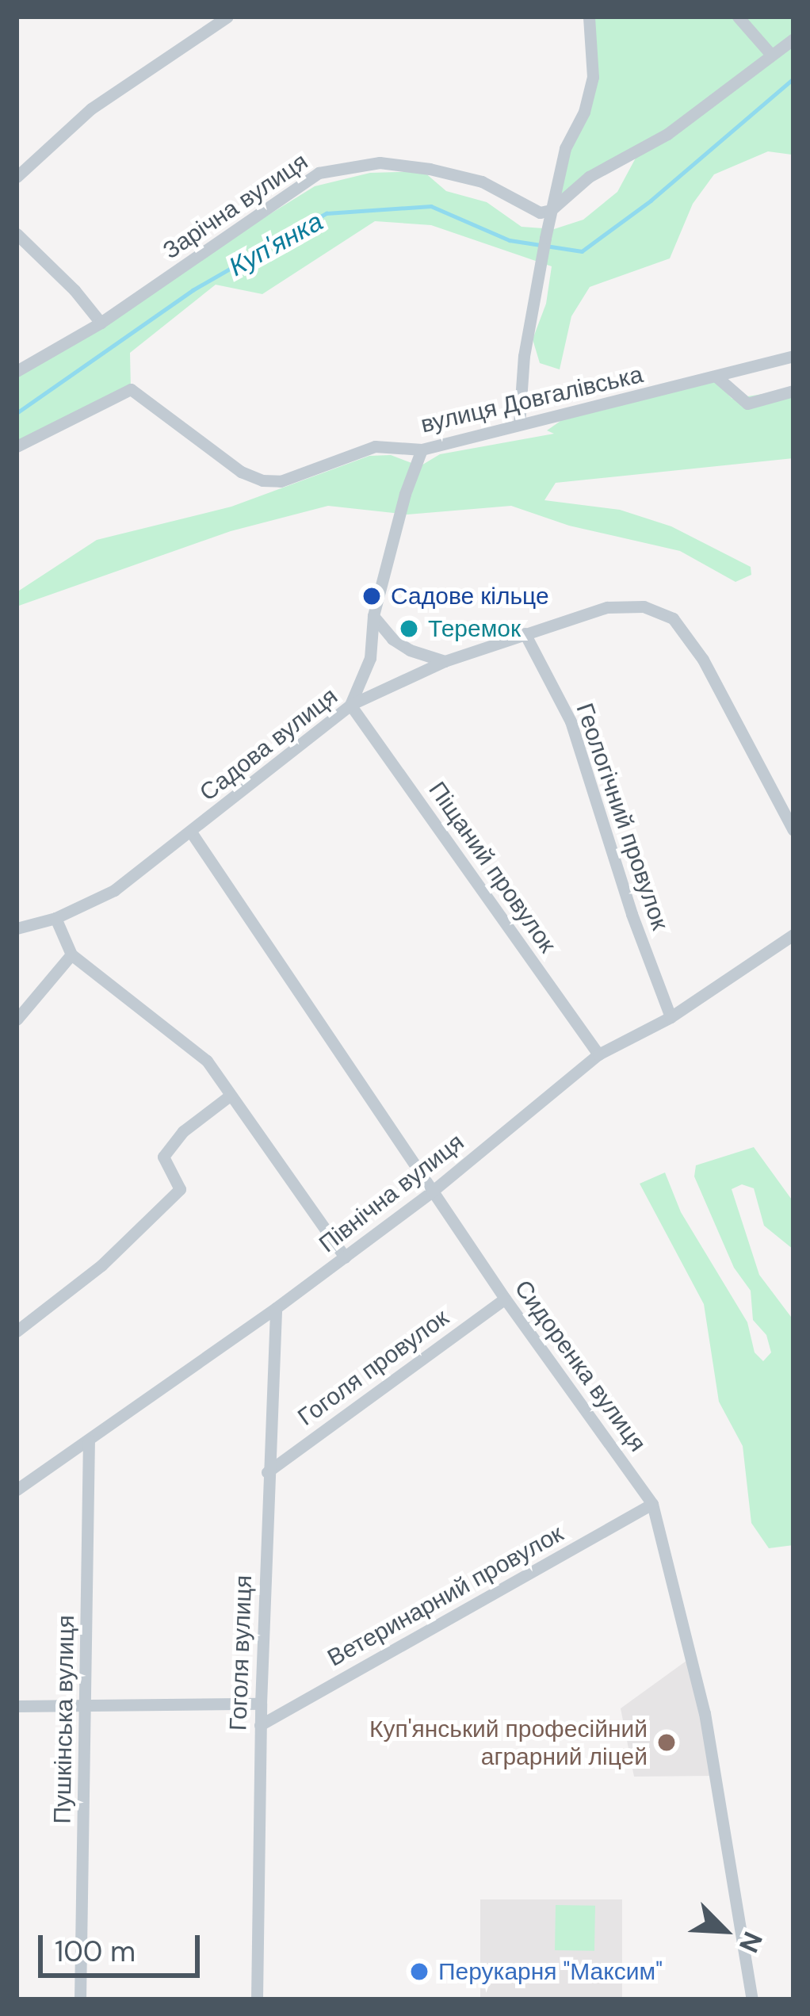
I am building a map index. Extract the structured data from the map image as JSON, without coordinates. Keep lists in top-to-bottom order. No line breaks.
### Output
{"streets":{"street":["Зарічна вулиця","вулиця Довгалівська","Садова вулиця","Геологічний провулок","Піщаний провулок","Північна вулиця","Сидоренка вулиця","Гоголя провулок","Ветеринарний провулок","Гоголя вулиця","Пушкінська вулиця"]},"crossings":[["Садова вулиця","Геологічний провулок"],["Садова вулиця","Піщаний провулок"],["Садова вулиця","Сидоренка вулиця"],["Геологічний провулок","Північна вулиця"],["Піщаний провулок","Північна вулиця"],["Північна вулиця","Сидоренка вулиця"],["Північна вулиця","Гоголя вулиця"],["Північна вулиця","Пушкінська вулиця"],["Сидоренка вулиця","Гоголя провулок"],["Сидоренка вулиця","Ветеринарний провулок"],["Гоголя провулок","Гоголя вулиця"],["Ветеринарний провулок","Гоголя вулиця"]],"water":["Куп'янка"],"places":["Садове кільце","Теремок","Куп'янський професійний аграрний ліцей","Перукарня \"Максим\""],"scale_bar":"100 m","north":"bottom right"}
